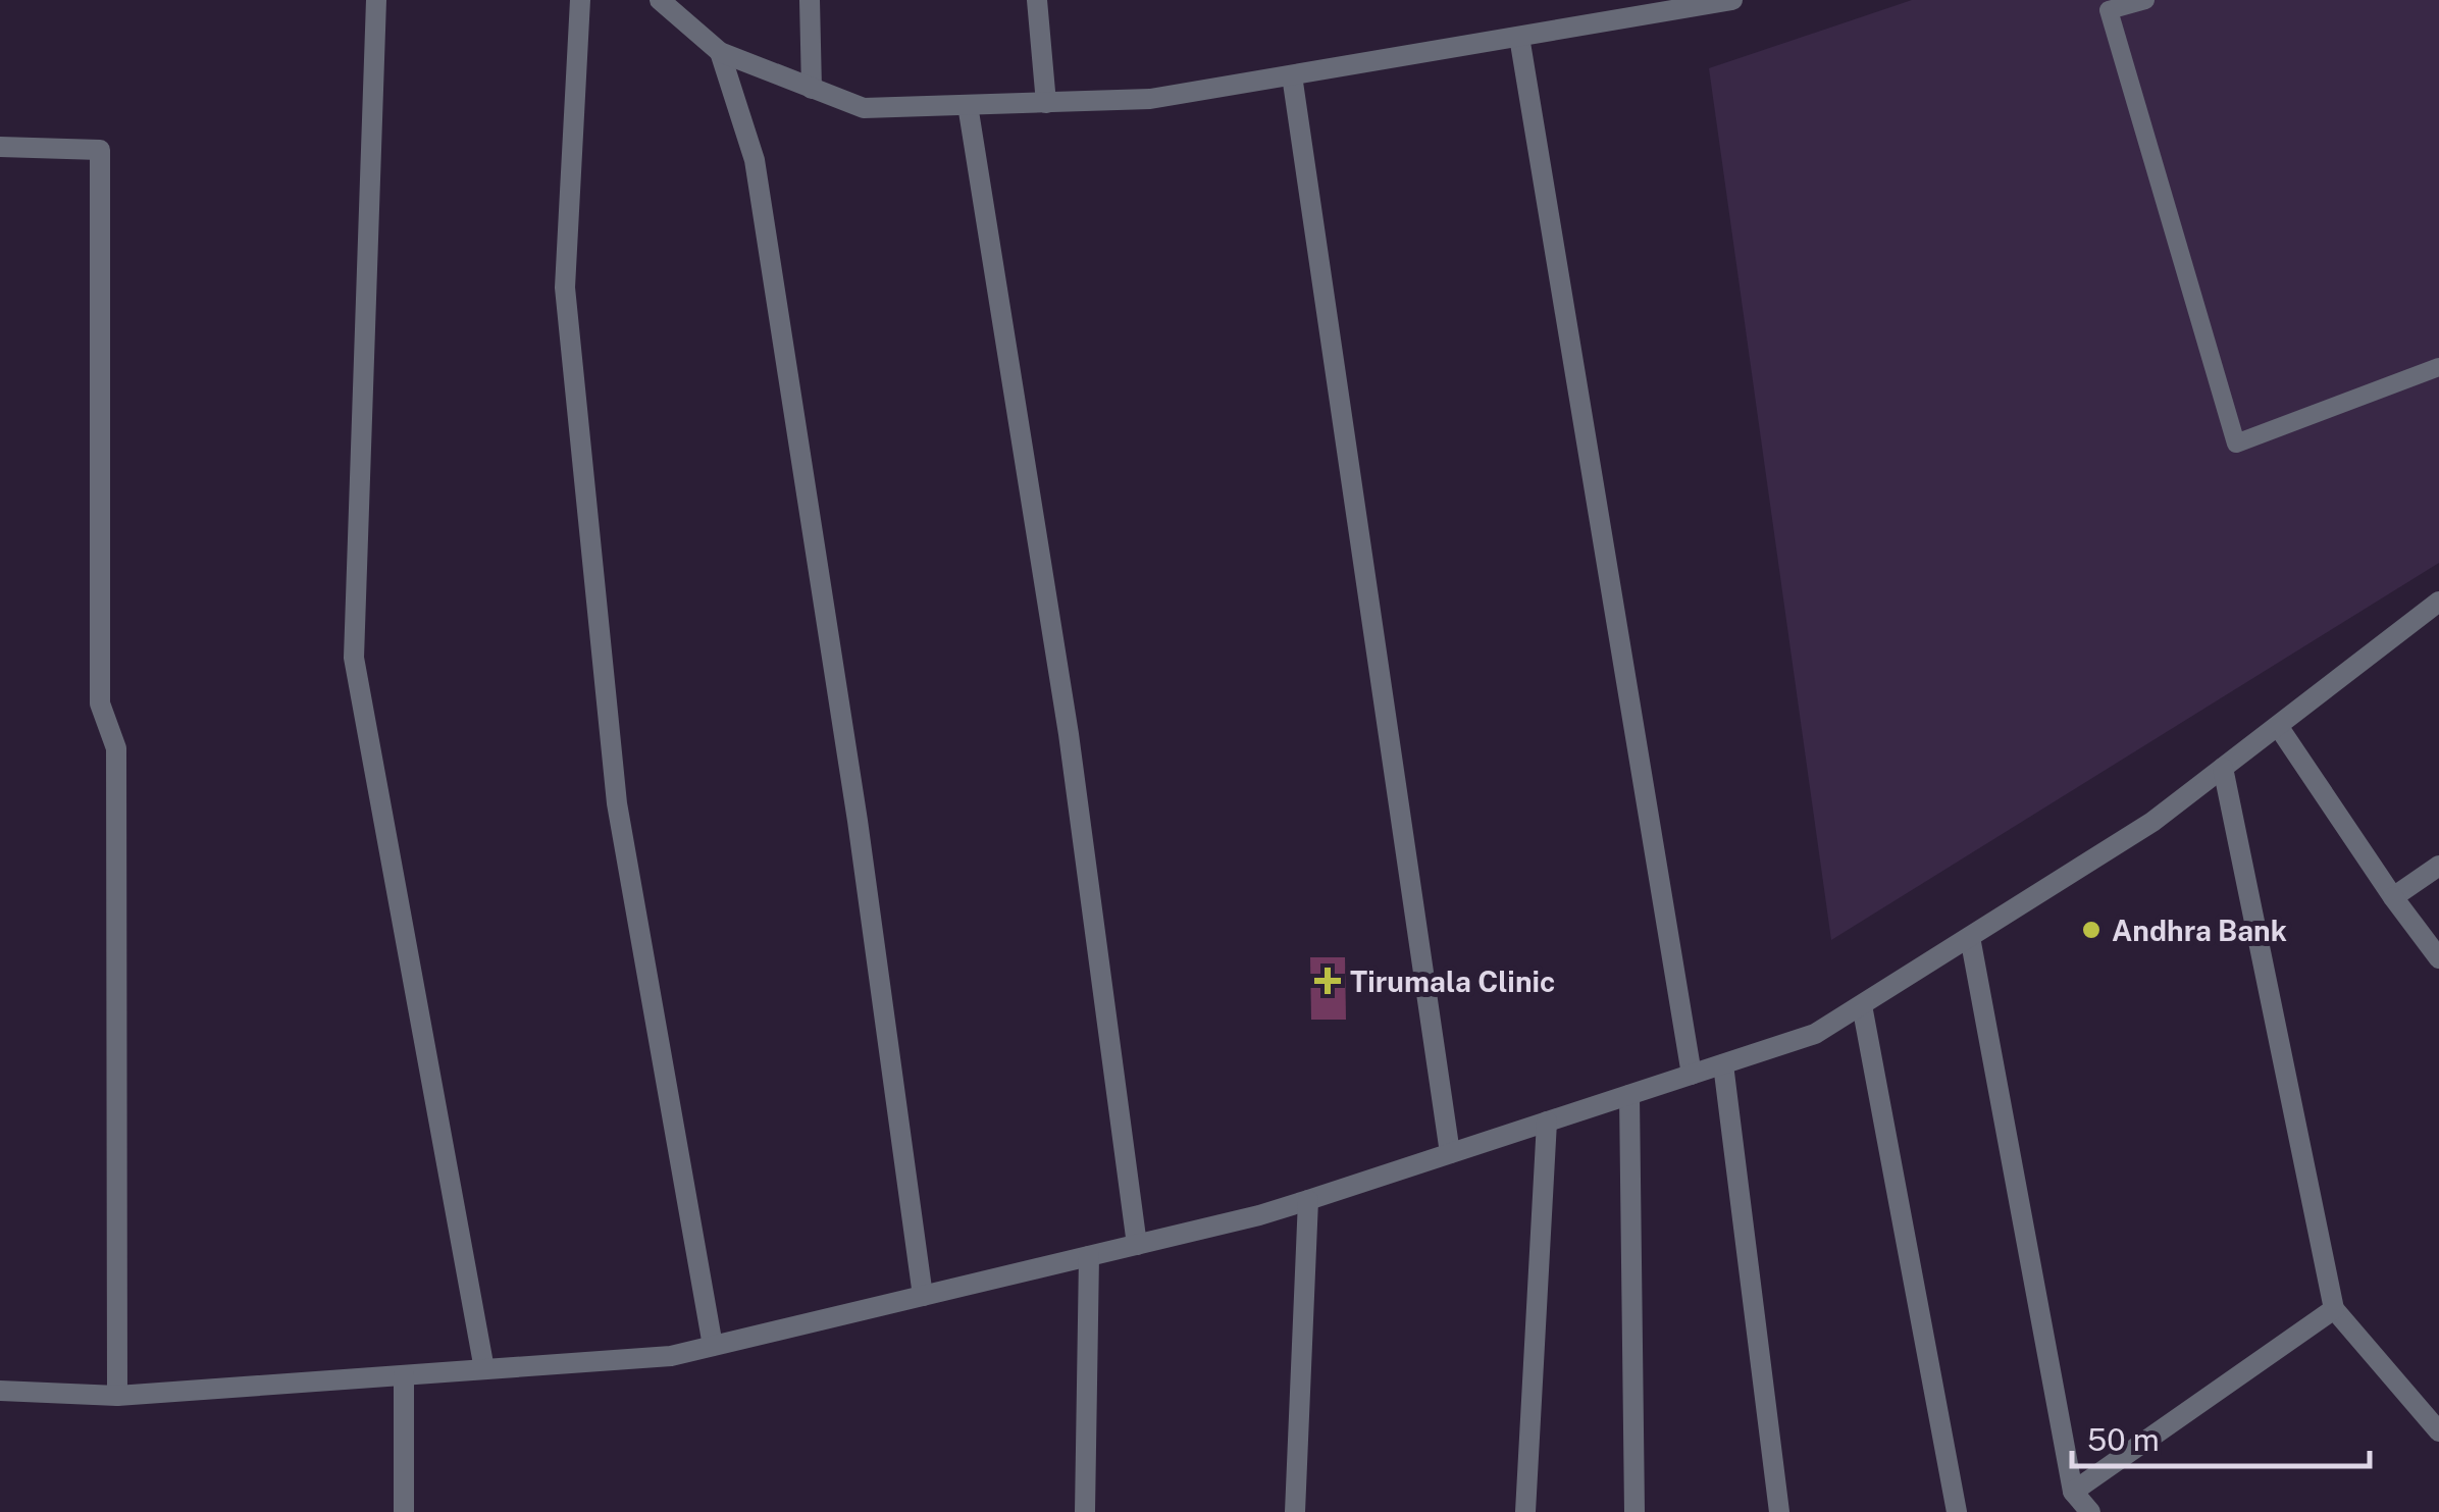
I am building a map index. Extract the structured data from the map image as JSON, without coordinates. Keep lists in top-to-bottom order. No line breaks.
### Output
{"places":{"other":["Andhra Bank"],"health":["Tirumala Clinic"]},"scale_bar":"50 m"}
